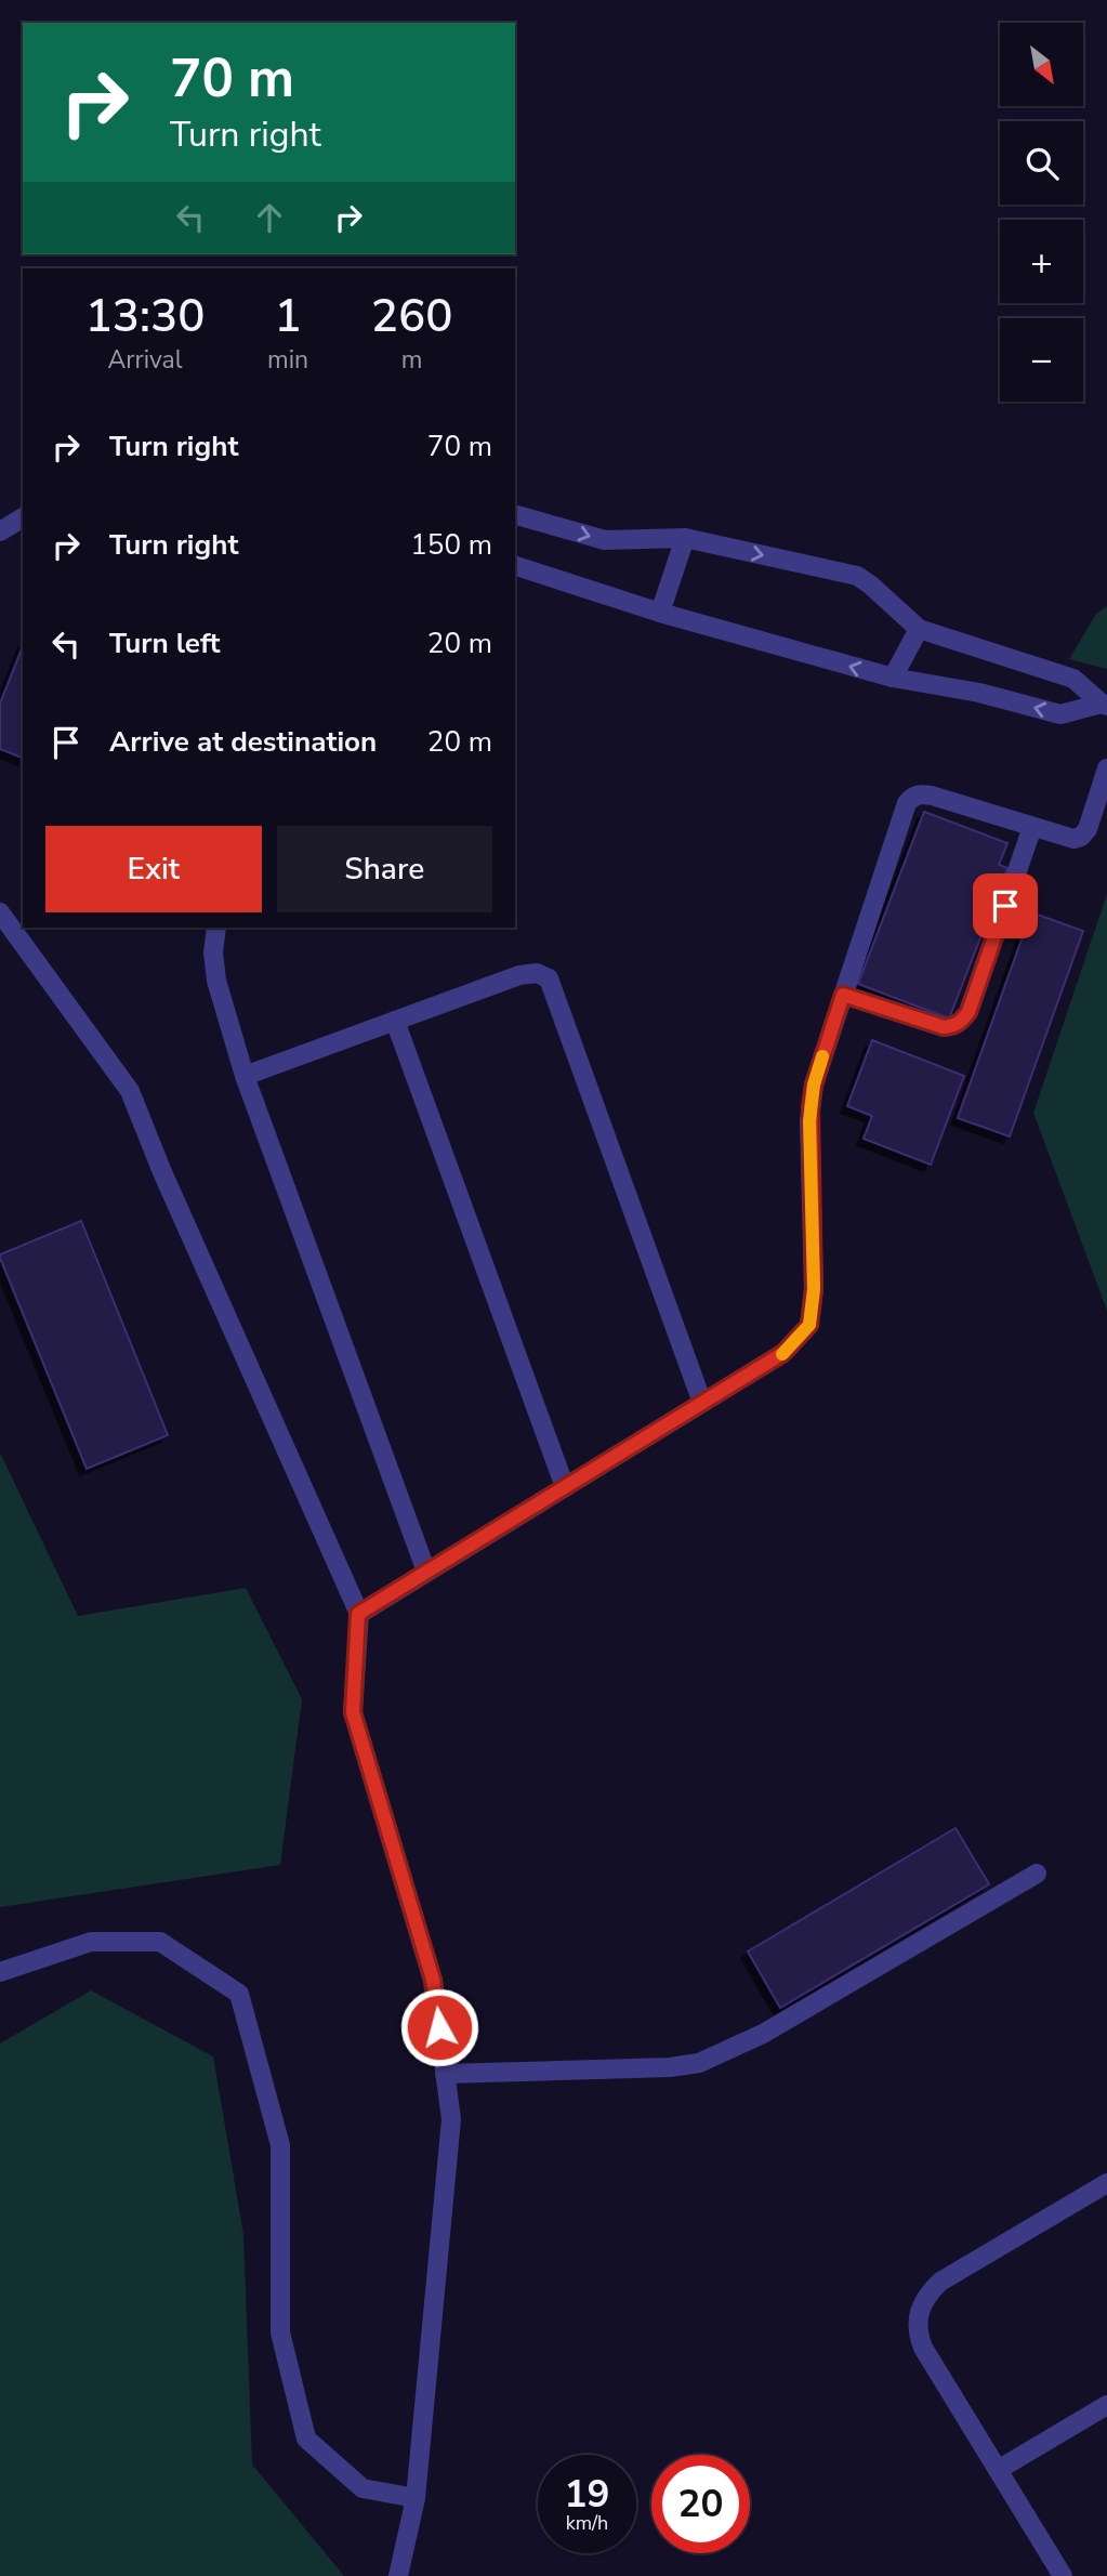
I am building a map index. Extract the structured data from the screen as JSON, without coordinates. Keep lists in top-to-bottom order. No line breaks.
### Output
{"north":"bottom right","page":{"map_buttons":["+","−"],"turn":["70 m","Turn right"],"eta":["13:30","Arrival","1","min","260","m"],"list":[{"name":"Turn right","value":"70 m"},{"name":"Turn right","value":"150 m"},{"name":"Turn left","value":"20 m"},{"name":"Arrive at destination","value":"20 m"}],"buttons":["Exit","Share"],"speed":"19 km/h","limit":"20"}}
